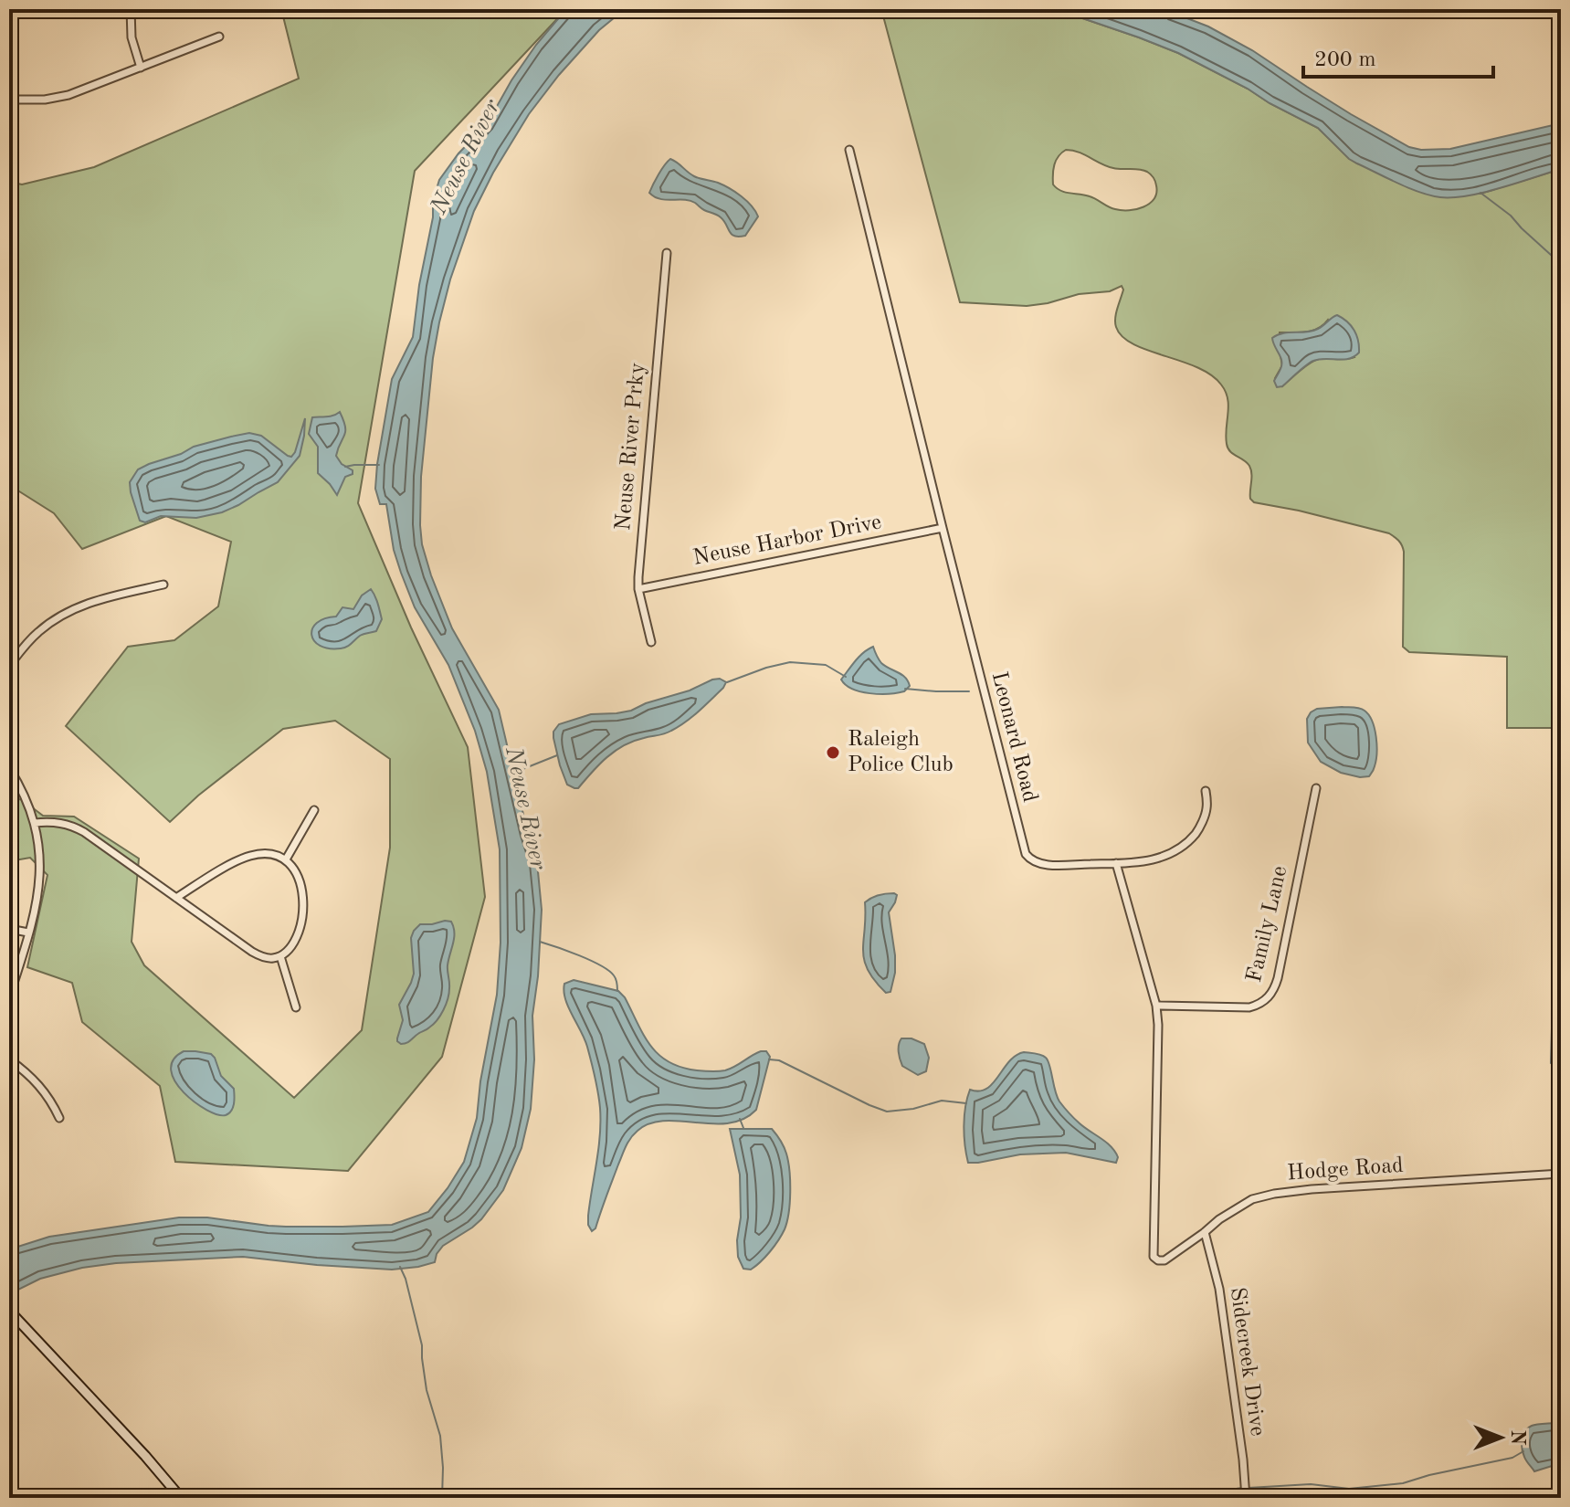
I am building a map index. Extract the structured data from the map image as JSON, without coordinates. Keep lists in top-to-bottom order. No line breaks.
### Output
{"streets":{"street":["Neuse River Prky","Neuse Harbor Drive","Leonard Road","Family Lane","Hodge Road","Sidecreek Drive"]},"crossings":[["Neuse River Prky","Neuse Harbor Drive"],["Neuse Harbor Drive","Leonard Road"],["Family Lane","Hodge Road"],["Hodge Road","Sidecreek Drive"]],"water":["Neuse River"],"places":["Raleigh Police Club"],"scale_bar":"200 m","north":"right"}
